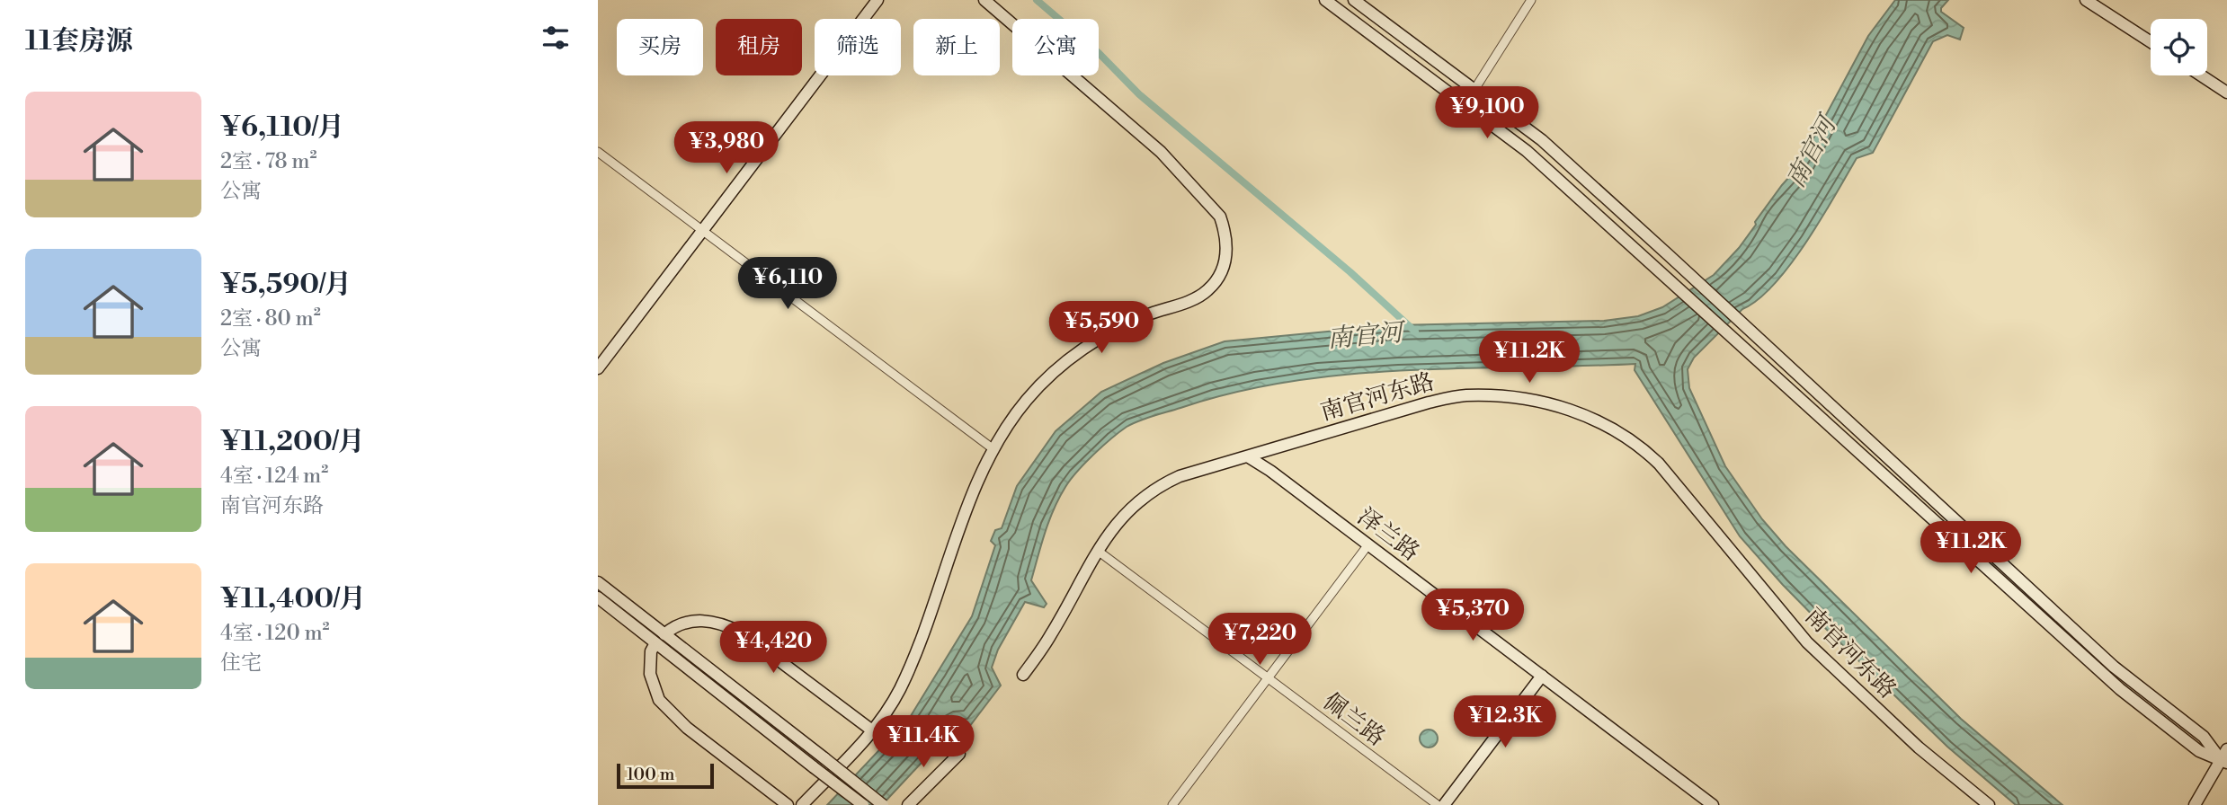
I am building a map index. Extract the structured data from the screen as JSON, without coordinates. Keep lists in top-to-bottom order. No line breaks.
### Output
{"streets":{"street":["南官河东路","泽兰路","佩兰路"]},"crossings":[["南官河东路","泽兰路"],["南官河东路","佩兰路"]],"water":["南官河"],"scale_bar":"100 m","page":{"heading":"11套房源","chip":["买房","租房","筛选","新上","公寓"],"list":[{"name":"¥6,110/月","note":"2室 · 78 m² · 公寓"},{"name":"¥5,590/月","note":"2室 · 80 m² · 公寓"},{"name":"¥11,200/月","note":"4室 · 124 m² · 南官河东路"},{"name":"¥11,400/月","note":"4室 · 120 m² · 住宅"}],"price":["¥9,100","¥3,980","¥6,110","¥5,590","¥11.2K","¥11.2K","¥5,370","¥7,220","¥4,420","¥12.3K","¥11.4K"],"scale":"100 m"}}
